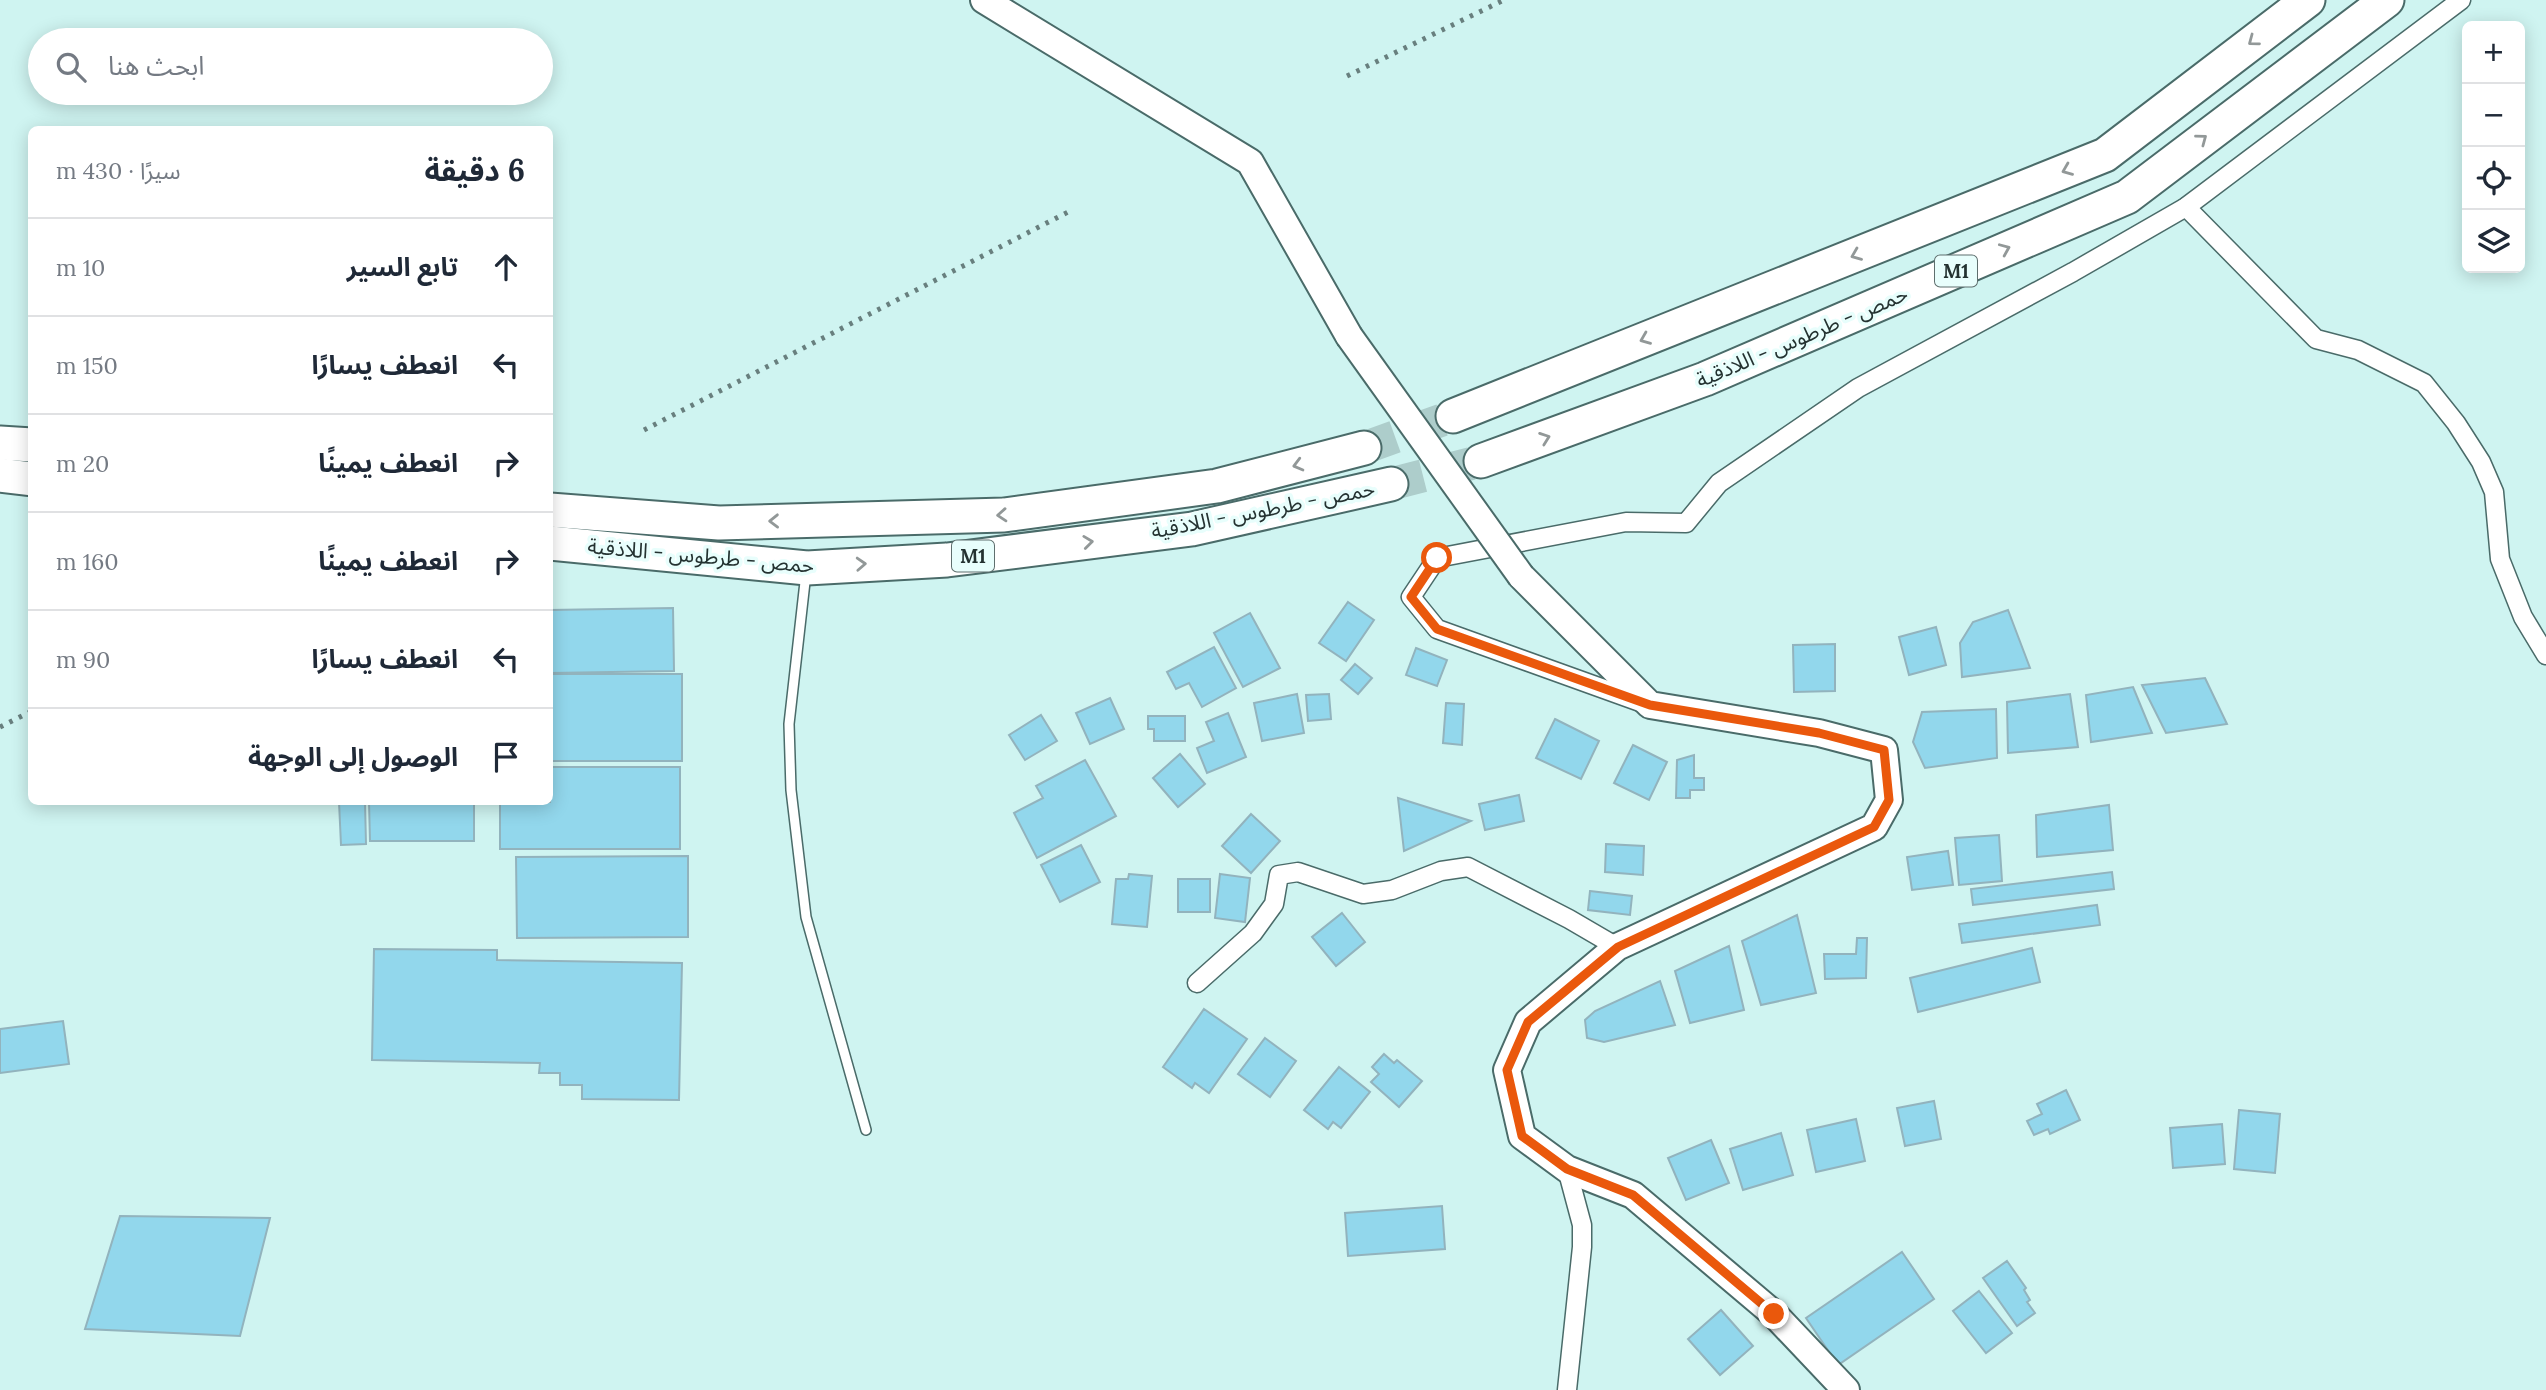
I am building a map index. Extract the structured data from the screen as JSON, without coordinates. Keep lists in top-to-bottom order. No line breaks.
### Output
{"streets":{"highway":["M1","حمص - طرطوس - اللاذقية"]},"page":{"map_buttons":["+","−"],"search":"ابحث هنا","heading":["6 دقيقة","سيرًا · 430 m"],"list":[["تابع السير","10 m"],["انعطف يسارًا","150 m"],["انعطف يمينًا","20 m"],["انعطف يمينًا","160 m"],["انعطف يسارًا","90 m"],"الوصول إلى الوجهة"]}}
